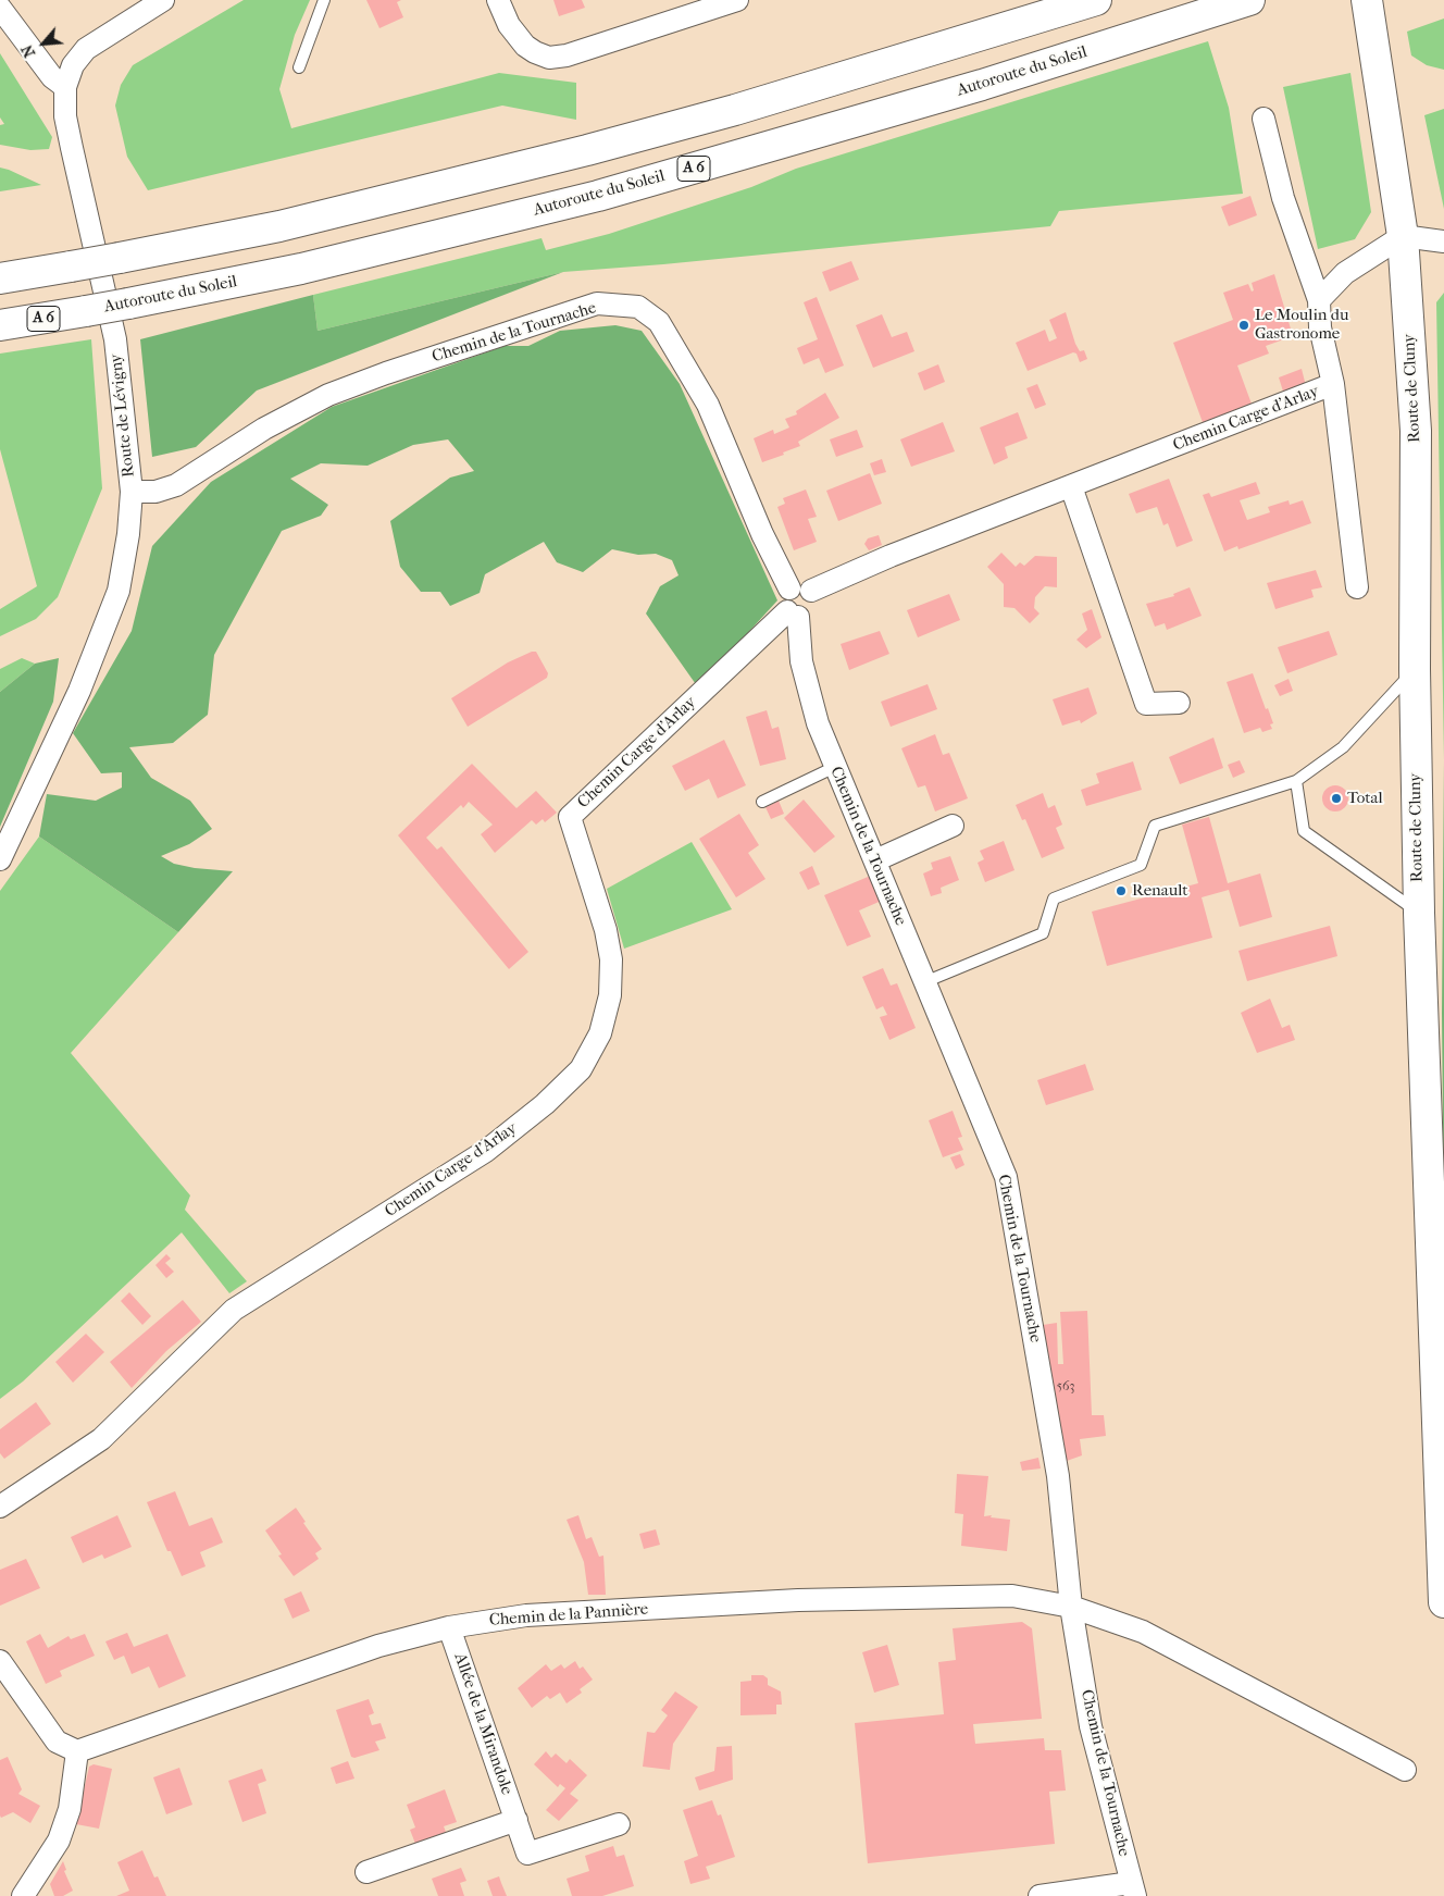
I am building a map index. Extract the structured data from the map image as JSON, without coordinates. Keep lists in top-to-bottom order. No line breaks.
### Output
{"streets":{"main road":["Autoroute du Soleil","A 6","Route de Cluny"],"street":["Chemin de la Tournache","Route de Lévigny","Chemin Carge d'Arlay","Chemin de la Pannière","Allée de la Mirandole"]},"crossings":[["Chemin de la Tournache","Route de Lévigny"],["Chemin de la Tournache","Chemin Carge d'Arlay"],["Chemin de la Tournache","Chemin de la Pannière"],["Chemin de la Pannière","Allée de la Mirandole"]],"places":["Le Moulin du Gastronome","Total","Renault"],"house_numbers":["563"],"north":"bottom left"}
